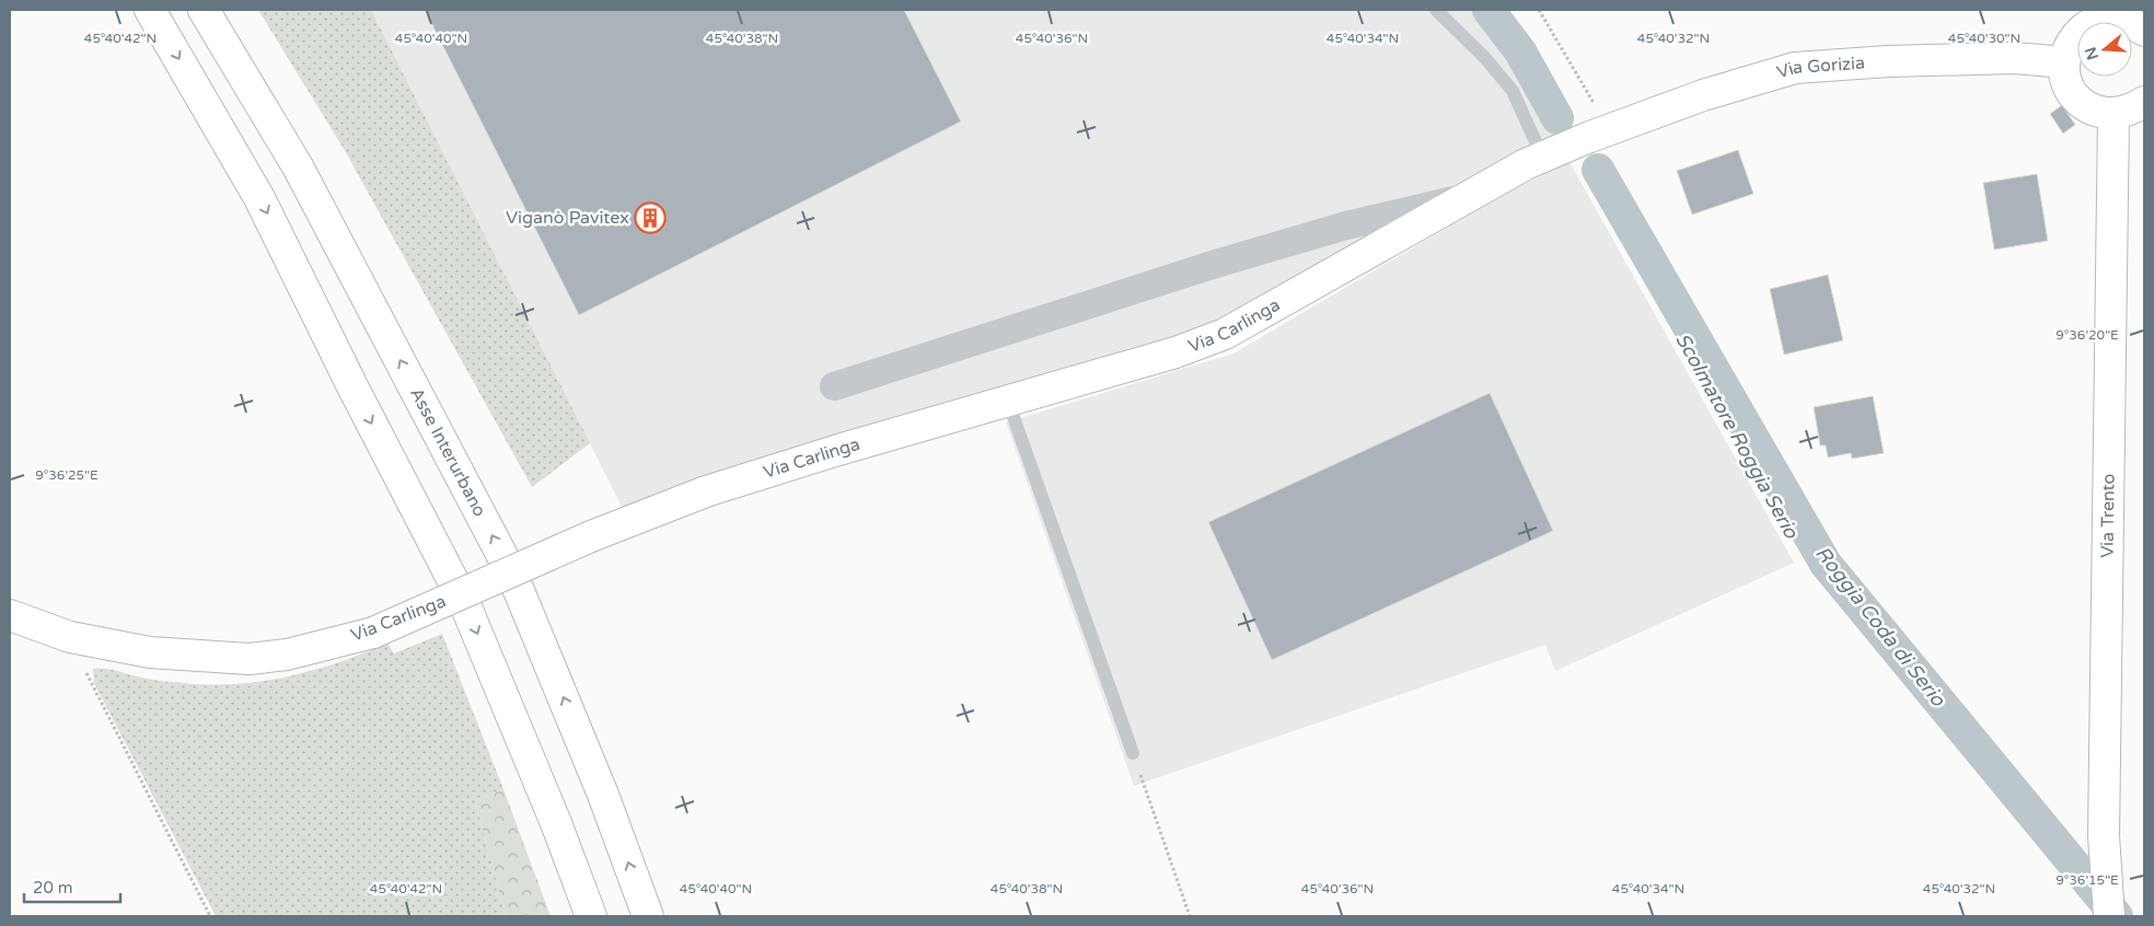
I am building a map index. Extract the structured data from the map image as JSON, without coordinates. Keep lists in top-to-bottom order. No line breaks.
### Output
{"streets":{"main road":["Via Gorizia","Via Carlinga","Asse Interurbano","Via Trento"]},"crossings":[["Via Gorizia","Via Carlinga"]],"water":["Scolmatore Roggia Serio","Roggia Coda di Serio"],"places":{"building":["Viganò Pavitex"]},"scale_bar":"20 m","north":"left","coordinates":["45°40'42\"N","45°40'40\"N","45°40'38\"N","45°40'36\"N","45°40'34\"N","45°40'32\"N","45°40'30\"N","9°36'20\"E","9°36'25\"E","9°36'15\"E"]}
